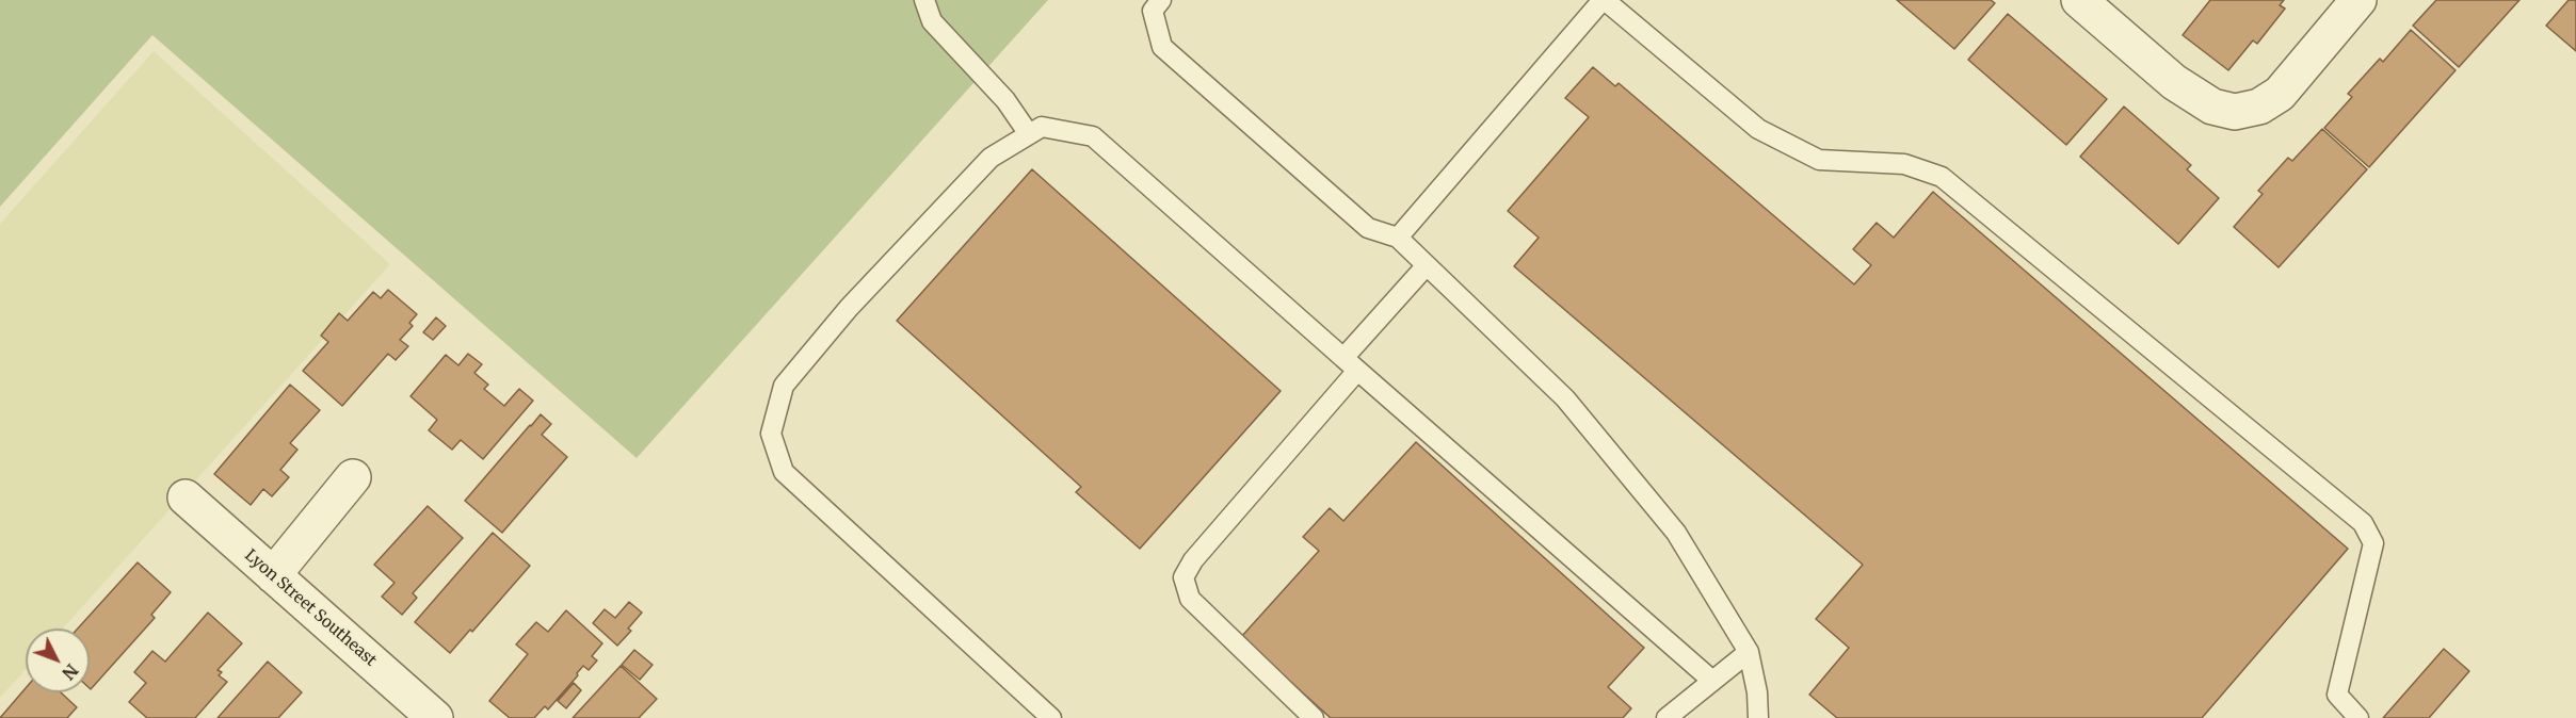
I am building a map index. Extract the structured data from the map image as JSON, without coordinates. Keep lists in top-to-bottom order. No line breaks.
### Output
{"streets":{"street":["Lyon Street Southeast"]},"north":"bottom right"}
